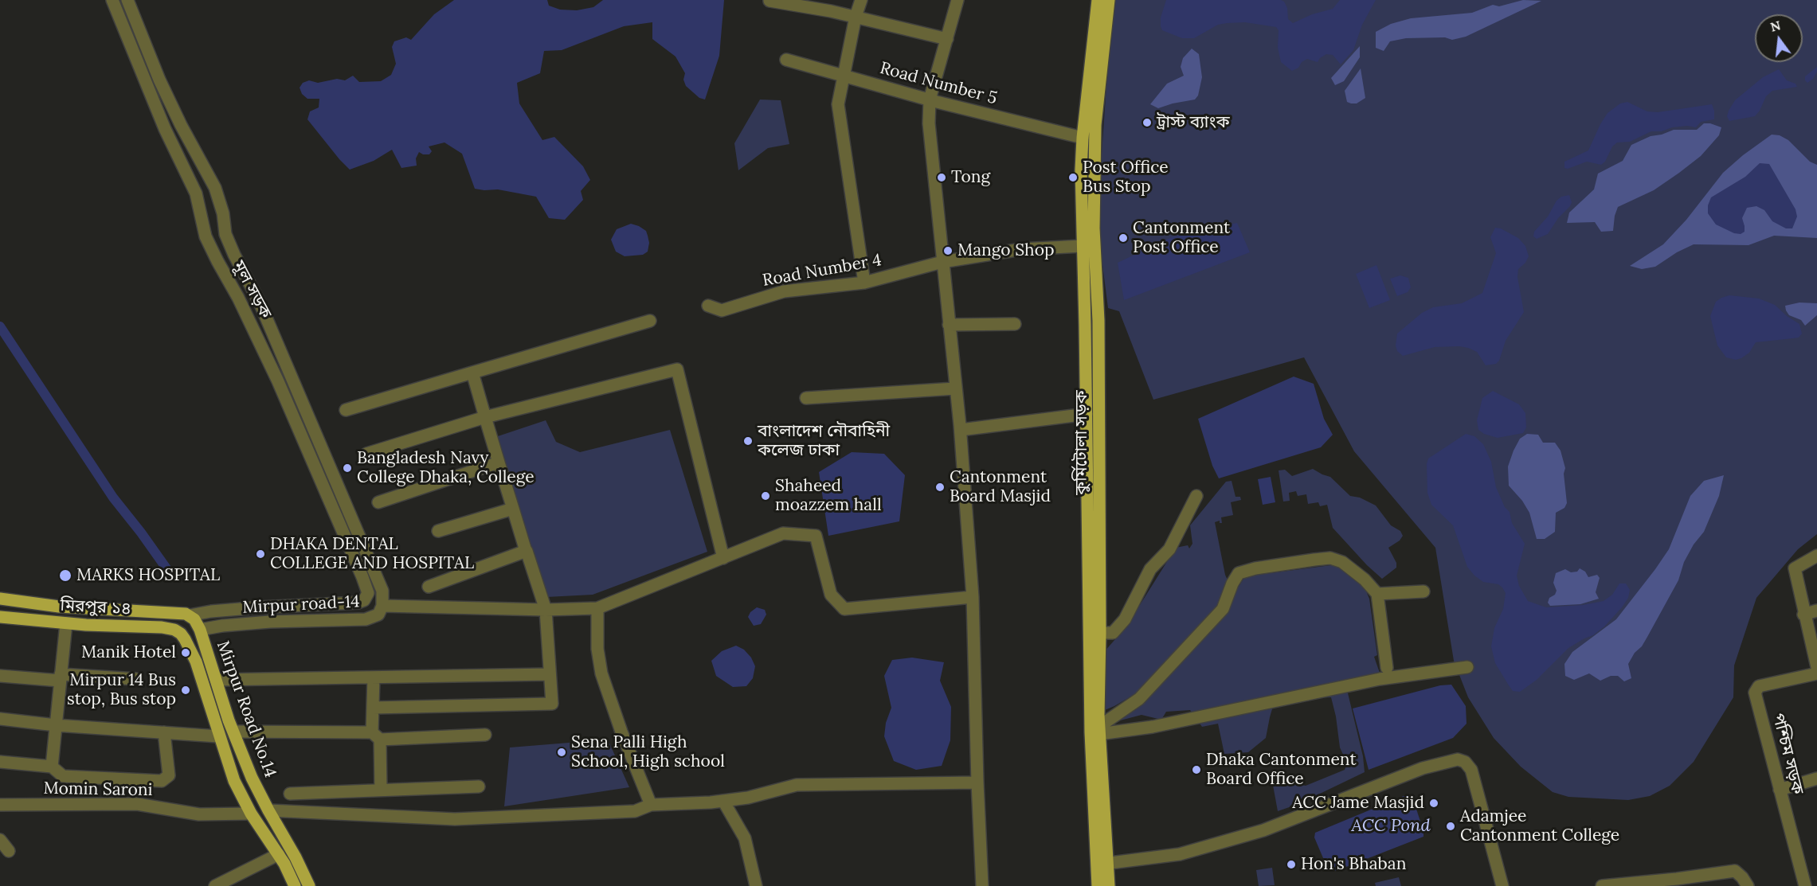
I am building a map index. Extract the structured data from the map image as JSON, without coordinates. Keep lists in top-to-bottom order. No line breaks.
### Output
{"streets":{"main road":["কুর্মিটোলা সড়ক","Mirpur road-14","মিরপুর ১৪","Mirpur Road No.14"],"street":["Road Number 5","Road Number 4","মূল সড়ক","পশ্চিম সড়ক","Momin Saroni"]},"crossings":[["Road Number 5","কুর্মিটোলা সড়ক"],["Road Number 4","কুর্মিটোলা সড়ক"],["মূল সড়ক","Mirpur road-14"],["Mirpur road-14","Mirpur Road No.14"],["মিরপুর ১৪","Mirpur Road No.14"],["Mirpur Road No.14","Momin Saroni"]],"water":["ACC Pond"],"places":["ট্রাস্ট ব্যাংক","Tong","Post Office Bus Stop","Cantonment Post Office","Mango Shop","বাংলাদেশ নৌবাহিনী কলেজ ঢাকা","Bangladesh Navy College Dhaka, College","Cantonment Board Masjid","Shaheed moazzem hall","DHAKA DENTAL COLLEGE AND HOSPITAL","MARKS HOSPITAL","Manik Hotel","Mirpur 14 Bus stop, Bus stop","Sena Palli High School, High school","Dhaka Cantonment Board Office","ACC Jame Masjid","Adamjee Cantonment College","Hon's Bhaban"],"north":"top"}
